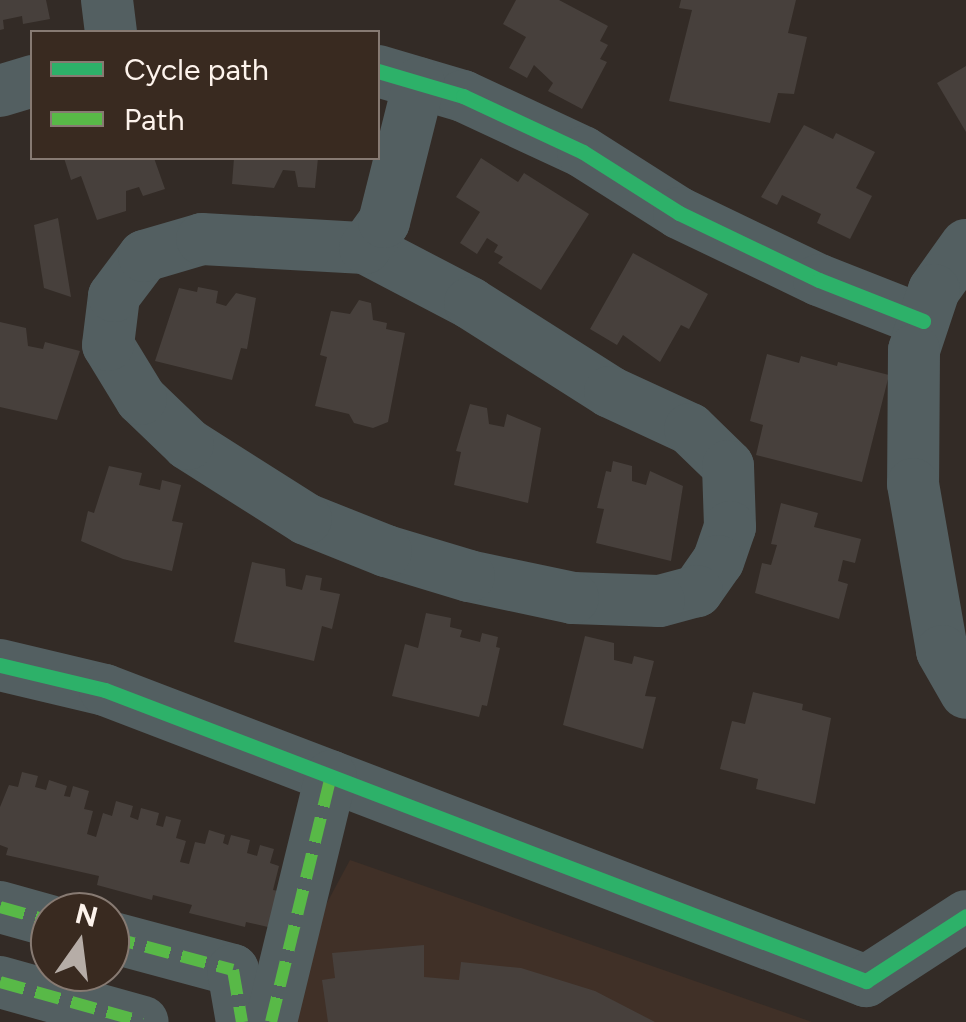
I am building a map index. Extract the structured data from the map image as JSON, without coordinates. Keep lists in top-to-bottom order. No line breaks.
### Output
{"legend":["Cycle path","Path"],"north":"top"}
